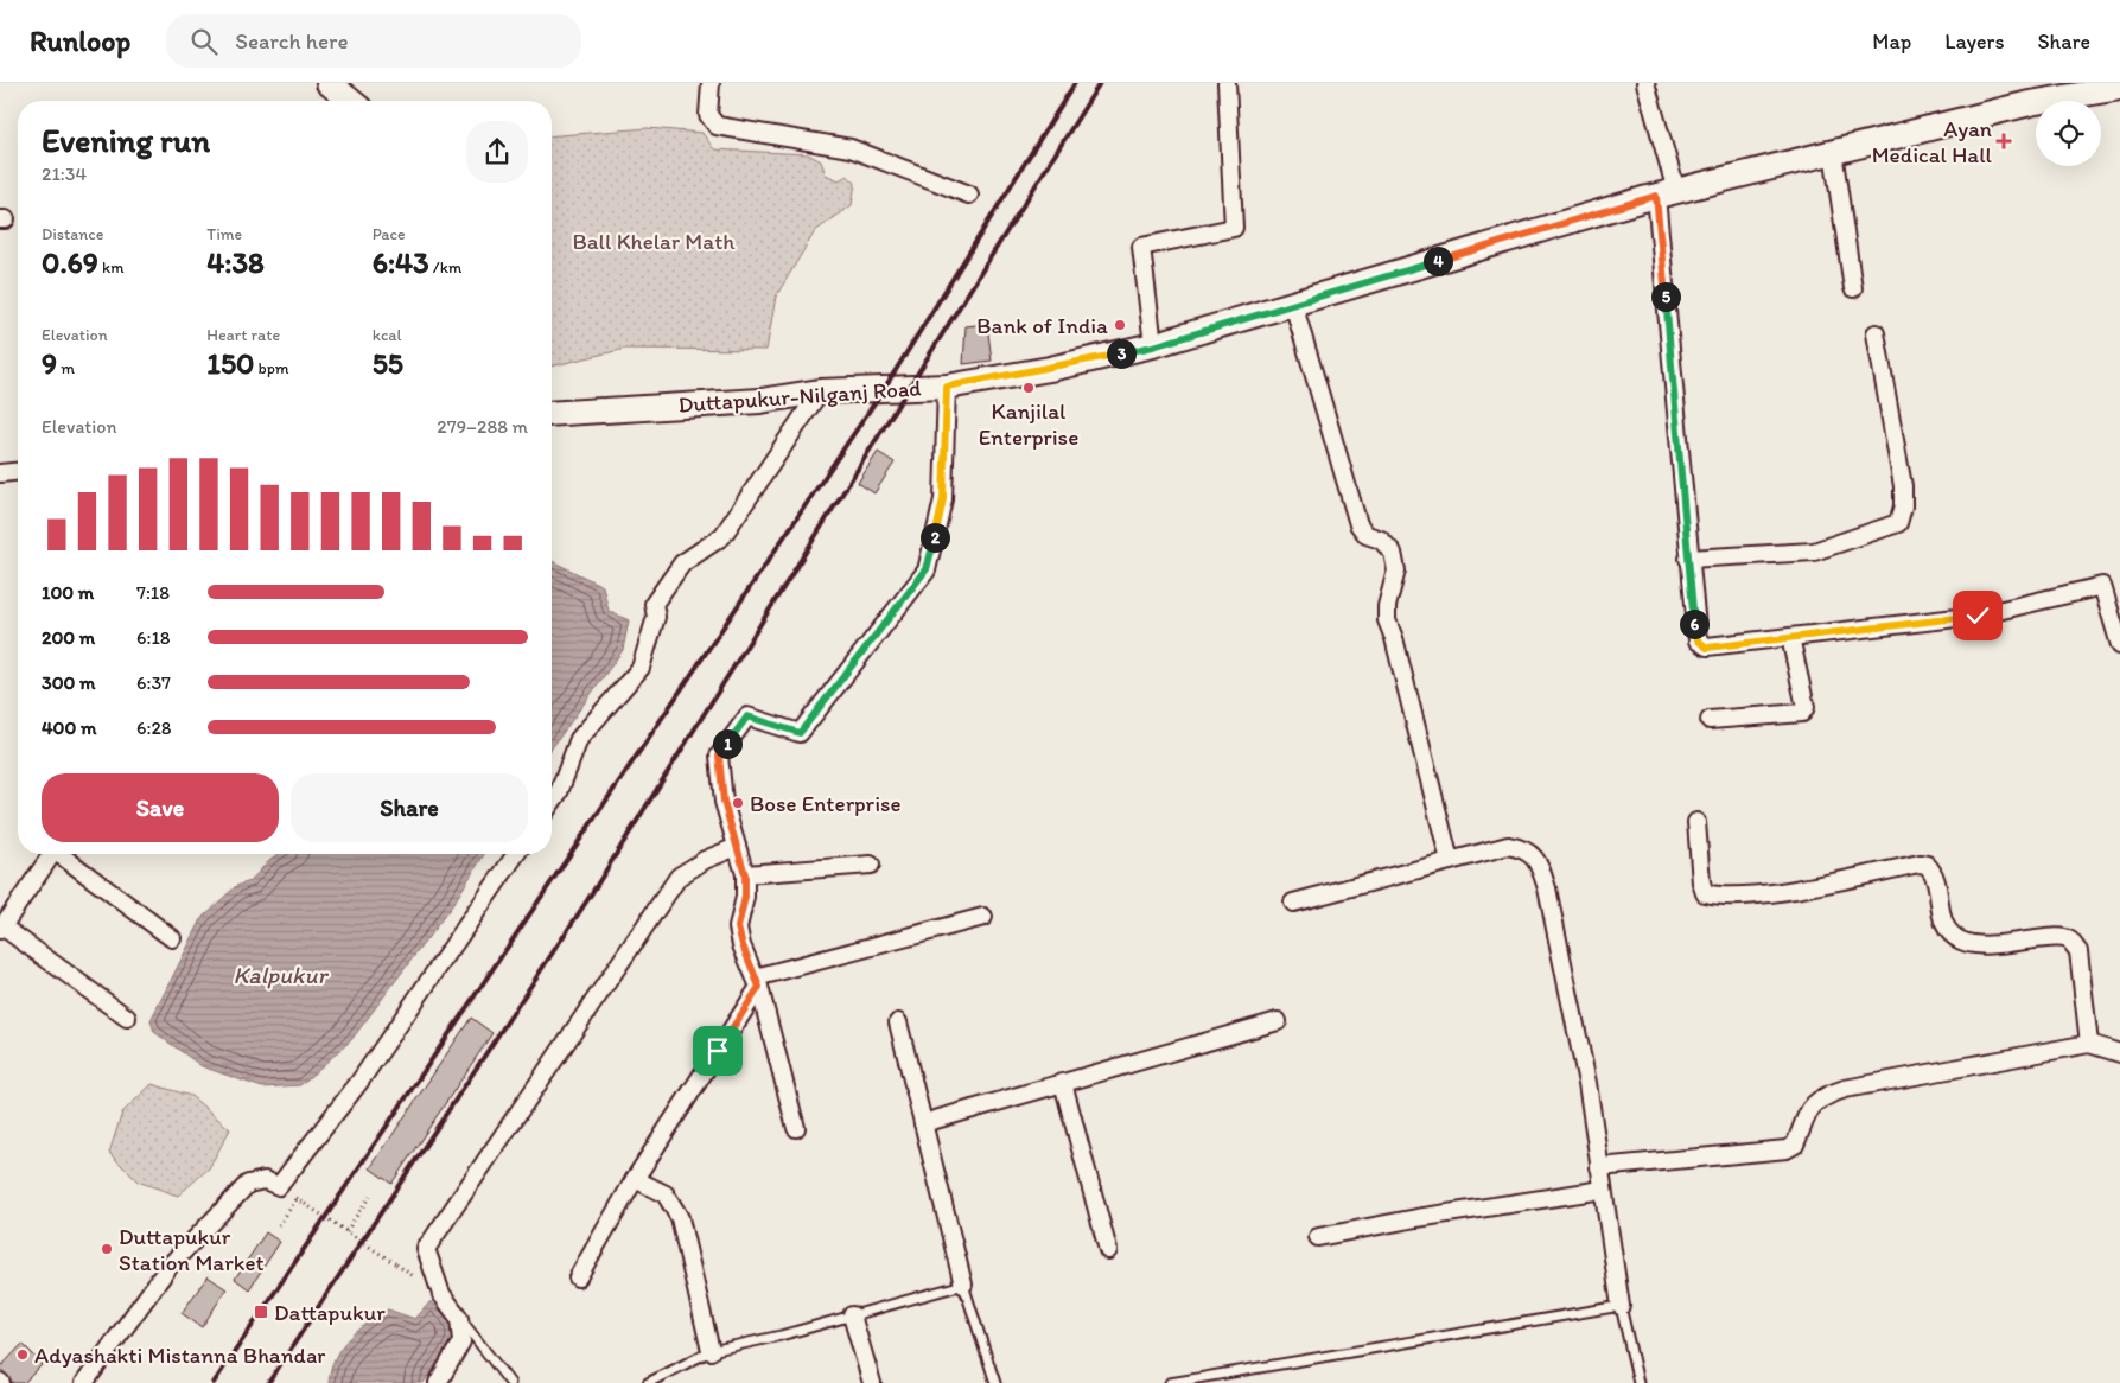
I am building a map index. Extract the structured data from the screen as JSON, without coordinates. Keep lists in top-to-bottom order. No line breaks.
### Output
{"streets":{"main road":["Duttapukur-Nilganj Road"]},"water":["Kalpukur"],"parks":["Ball Khelar Math"],"places":{"health":["Ayan Medical Hall"],"other":["Bank of India","Kanjilal Enterprise","Bose Enterprise","Duttapukur Station Market","Adyashakti Mistanna Bhandar"],"transit":["Dattapukur"]},"page":{"header":"Runloop","search":"Search here","nav":["Map","Layers","Share"],"heading":["Evening run","21:34"],"stats":[["Distance","0.69 km"],["Time","4:38"],["Pace","6:43 /km"],["Elevation","9 m"],["Heart rate","150 bpm"],["kcal","55"]],"pins":["4","5","3","2","6","1"],"chart":["Elevation","279–288 m"],"list":[{"name":"100 m","note":"7:18"},{"name":"200 m","note":"6:18"},{"name":"300 m","note":"6:37"},{"name":"400 m","note":"6:28"}],"buttons":["Save","Share"]}}
